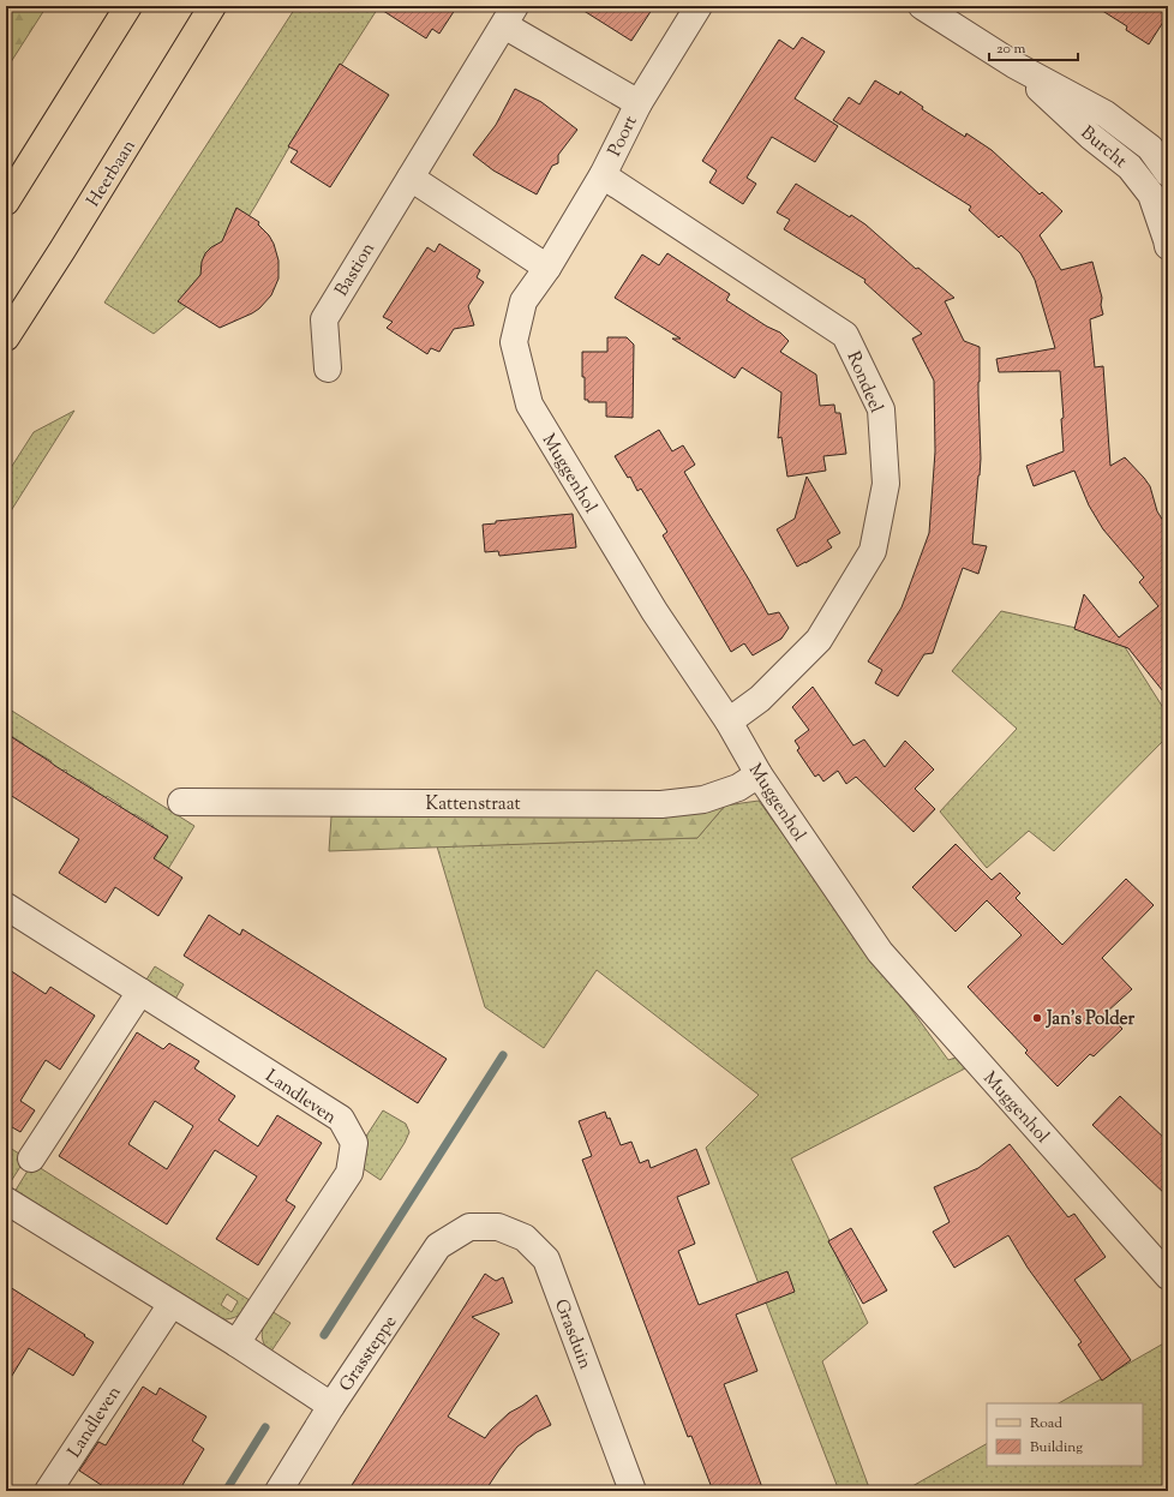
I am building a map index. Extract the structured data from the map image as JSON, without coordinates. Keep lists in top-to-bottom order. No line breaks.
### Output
{"streets":{"main road":["Heerbaan"],"street":["Poort","Burcht","Bastion","Rondeel","Muggenhol","Kattenstraat","Landleven","Grasduin","Grassteppe"]},"crossings":[["Poort","Bastion"],["Poort","Rondeel"],["Poort","Muggenhol"],["Rondeel","Muggenhol"],["Muggenhol","Kattenstraat"],["Grasduin","Grassteppe"]],"places":["Jan's Polder"],"legend":["Road","Building"],"scale_bar":"20 m"}
